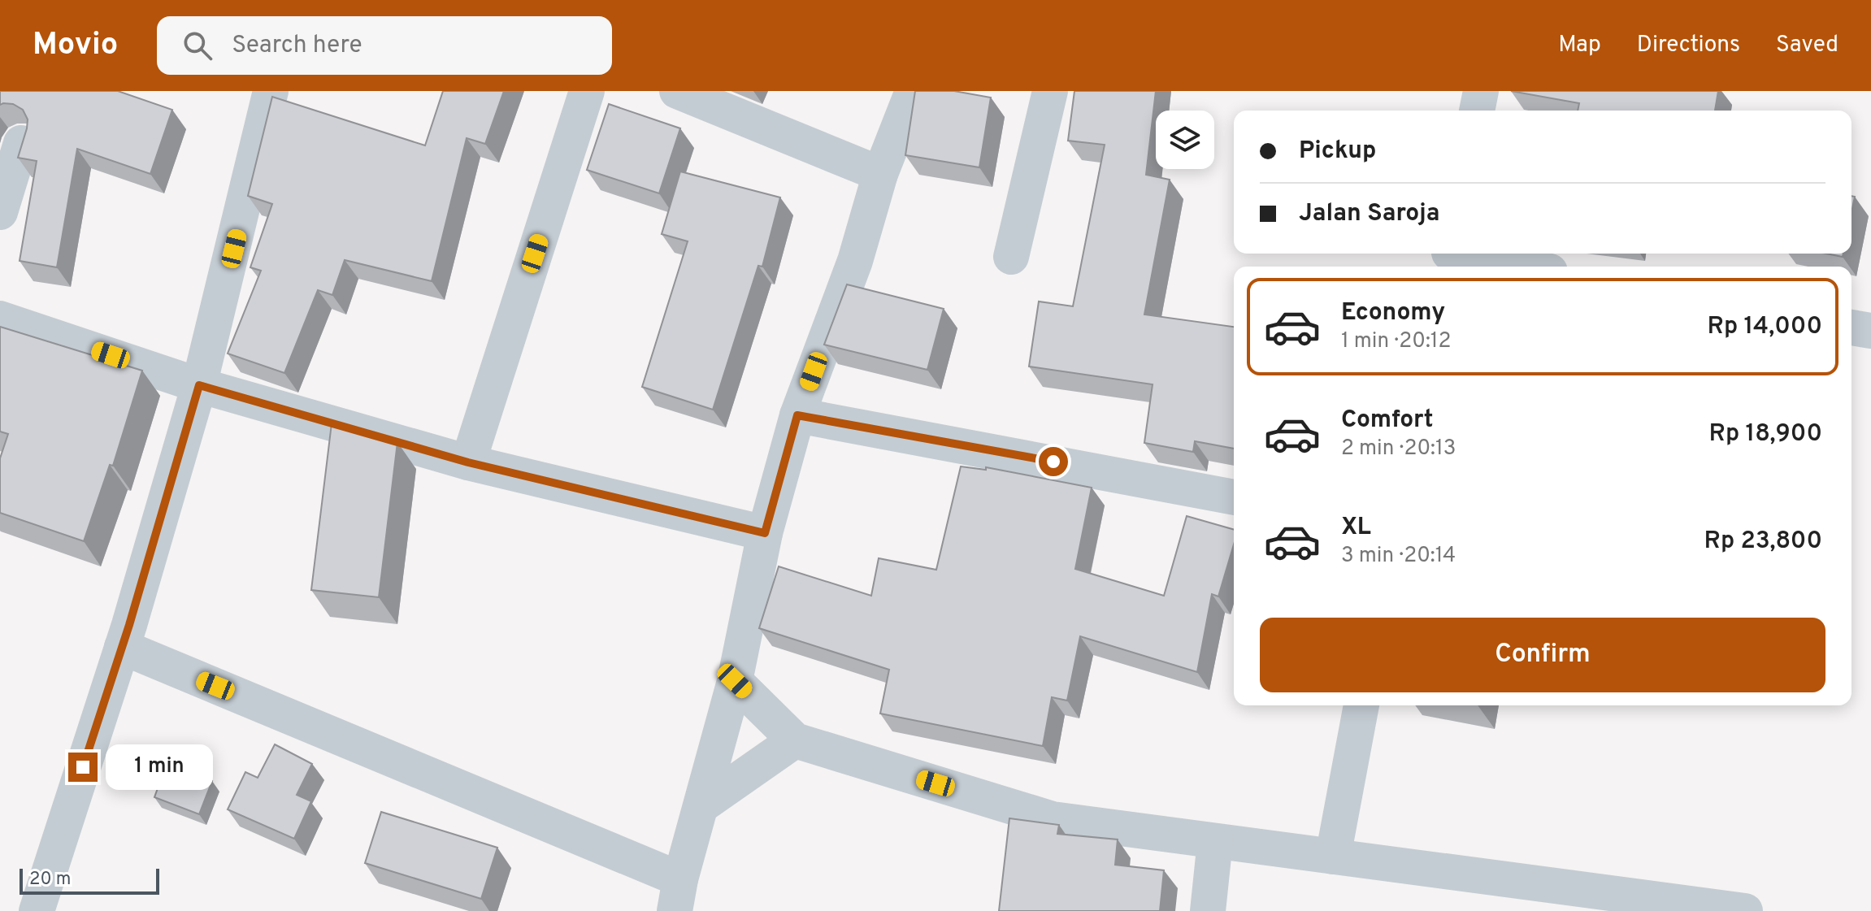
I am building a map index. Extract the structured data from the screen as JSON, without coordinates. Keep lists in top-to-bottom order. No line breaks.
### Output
{"scale_bar":"20 m","page":{"header":"Movio","search":"Search here","nav":["Map","Directions","Saved"],"banner":["Pickup","Jalan Saroja"],"list":[{"name":"Economy","note":"1 min · 20:12","value":"Rp 14,000"},{"name":"Comfort","note":"2 min · 20:13","value":"Rp 18,900"},{"name":"XL","note":"3 min · 20:14","value":"Rp 23,800"}],"buttons":"Confirm","bubble":"1 min","scale":"20 m"}}
